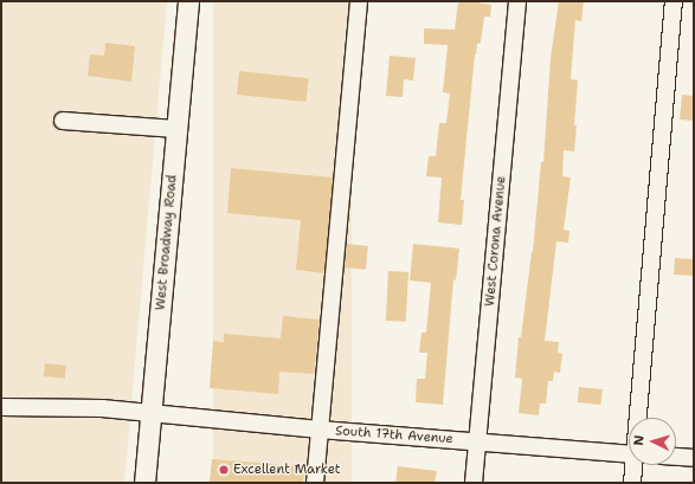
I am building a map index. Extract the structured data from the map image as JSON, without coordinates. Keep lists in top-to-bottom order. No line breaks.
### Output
{"streets":{"main road":["West Broadway Road"],"street":["West Corona Avenue","South 17th Avenue"]},"crossings":[["West Corona Avenue","South 17th Avenue"],["West Broadway Road","South 17th Avenue"]],"places":["Excellent Market"],"north":"left"}
